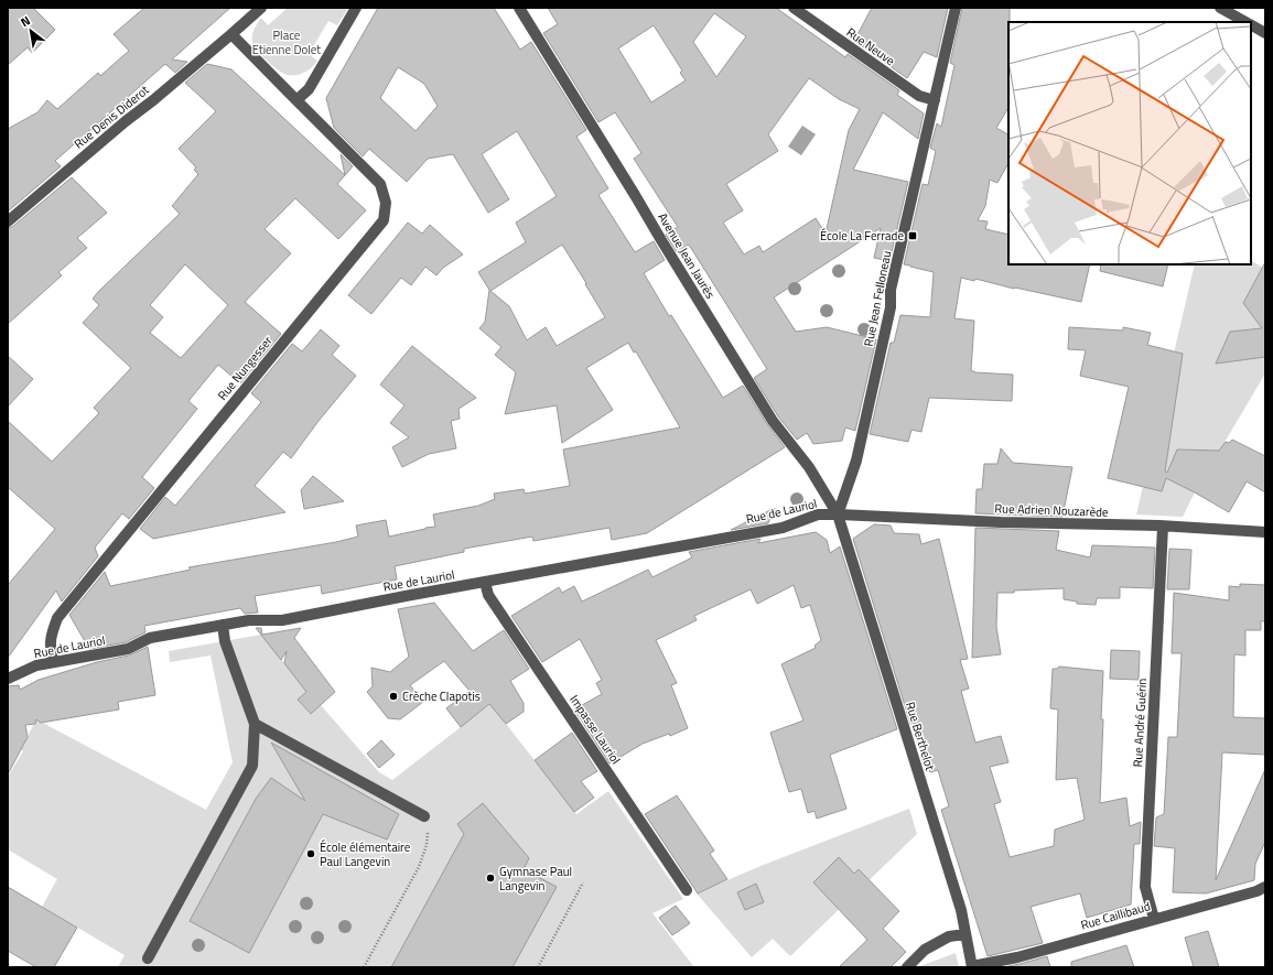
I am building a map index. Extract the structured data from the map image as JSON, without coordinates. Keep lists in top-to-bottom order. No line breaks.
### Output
{"streets":{"street":["Rue Neuve","Rue Denis Diderot","Avenue Jean Jaurès","Rue Jean Felloneau","Rue Nungesser","Rue Adrien Nouzarède","Rue de Lauriol","Rue André Guérin","Impasse Lauriol","Rue Berthelot","Rue Caillibaud"]},"crossings":[["Rue Neuve","Rue Jean Felloneau"],["Rue Denis Diderot","Rue Nungesser"],["Avenue Jean Jaurès","Rue Jean Felloneau"],["Avenue Jean Jaurès","Rue Adrien Nouzarède"],["Avenue Jean Jaurès","Rue de Lauriol"],["Avenue Jean Jaurès","Rue Berthelot"],["Rue Jean Felloneau","Rue Adrien Nouzarède"],["Rue Jean Felloneau","Rue de Lauriol"],["Rue Jean Felloneau","Rue Berthelot"],["Rue Nungesser","Rue de Lauriol"],["Rue Adrien Nouzarède","Rue de Lauriol"],["Rue Adrien Nouzarède","Rue André Guérin"],["Rue Adrien Nouzarède","Rue Berthelot"],["Rue de Lauriol","Impasse Lauriol"],["Rue de Lauriol","Rue Berthelot"],["Rue André Guérin","Rue Caillibaud"],["Rue Berthelot","Rue Caillibaud"]],"parks":["Place Etienne Dolet"],"places":{"transit":["École La Ferrade"],"other":["Crèche Clapotis","École élémentaire Paul Langevin","Gymnase Paul Langevin"]},"north":"top left"}
